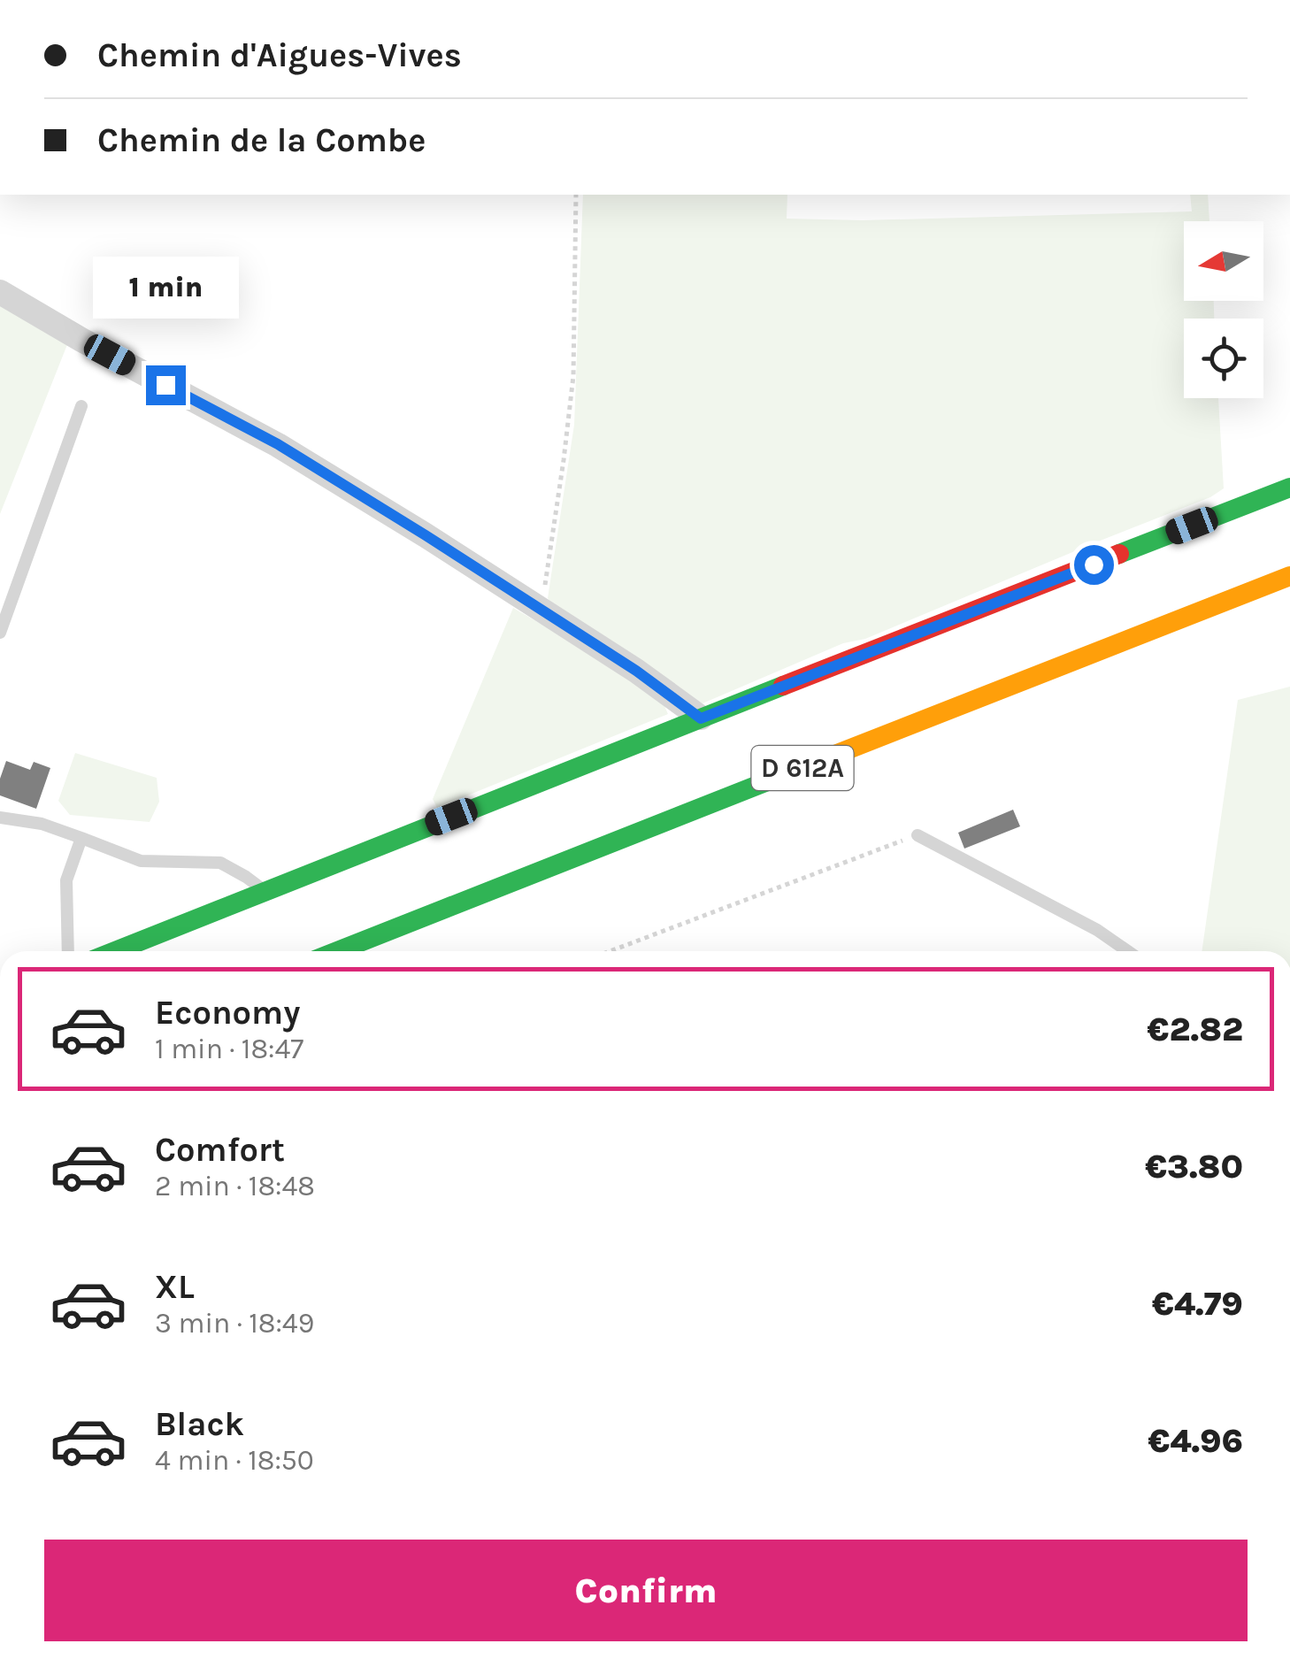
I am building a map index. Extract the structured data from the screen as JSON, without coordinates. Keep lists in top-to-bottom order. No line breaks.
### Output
{"streets":{"main road":["D 612A"]},"north":"left","page":{"banner":["Chemin d'Aigues-Vives","Chemin de la Combe"],"bubble":"1 min","list":[{"name":"Economy","note":"1 min · 18:47","value":"€2.82"},{"name":"Comfort","note":"2 min · 18:48","value":"€3.80"},{"name":"XL","note":"3 min · 18:49","value":"€4.79"},{"name":"Black","note":"4 min · 18:50","value":"€4.96"}],"buttons":"Confirm"}}
